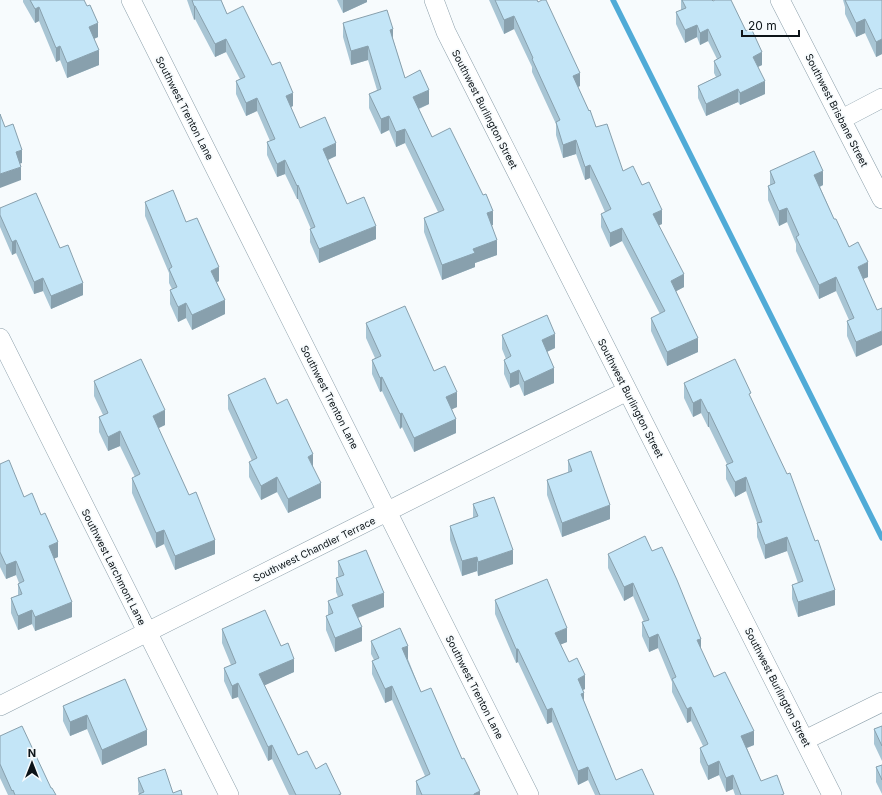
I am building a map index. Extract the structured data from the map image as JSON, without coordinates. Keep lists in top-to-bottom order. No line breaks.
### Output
{"streets":{"street":["Southwest Trenton Lane","Southwest Burlington Street","Southwest Brisbane Street","Southwest Chandler Terrace","Southwest Larchmont Lane"]},"crossings":[["Southwest Trenton Lane","Southwest Chandler Terrace"],["Southwest Burlington Street","Southwest Chandler Terrace"],["Southwest Chandler Terrace","Southwest Larchmont Lane"]],"scale_bar":"20 m","north":"top"}
